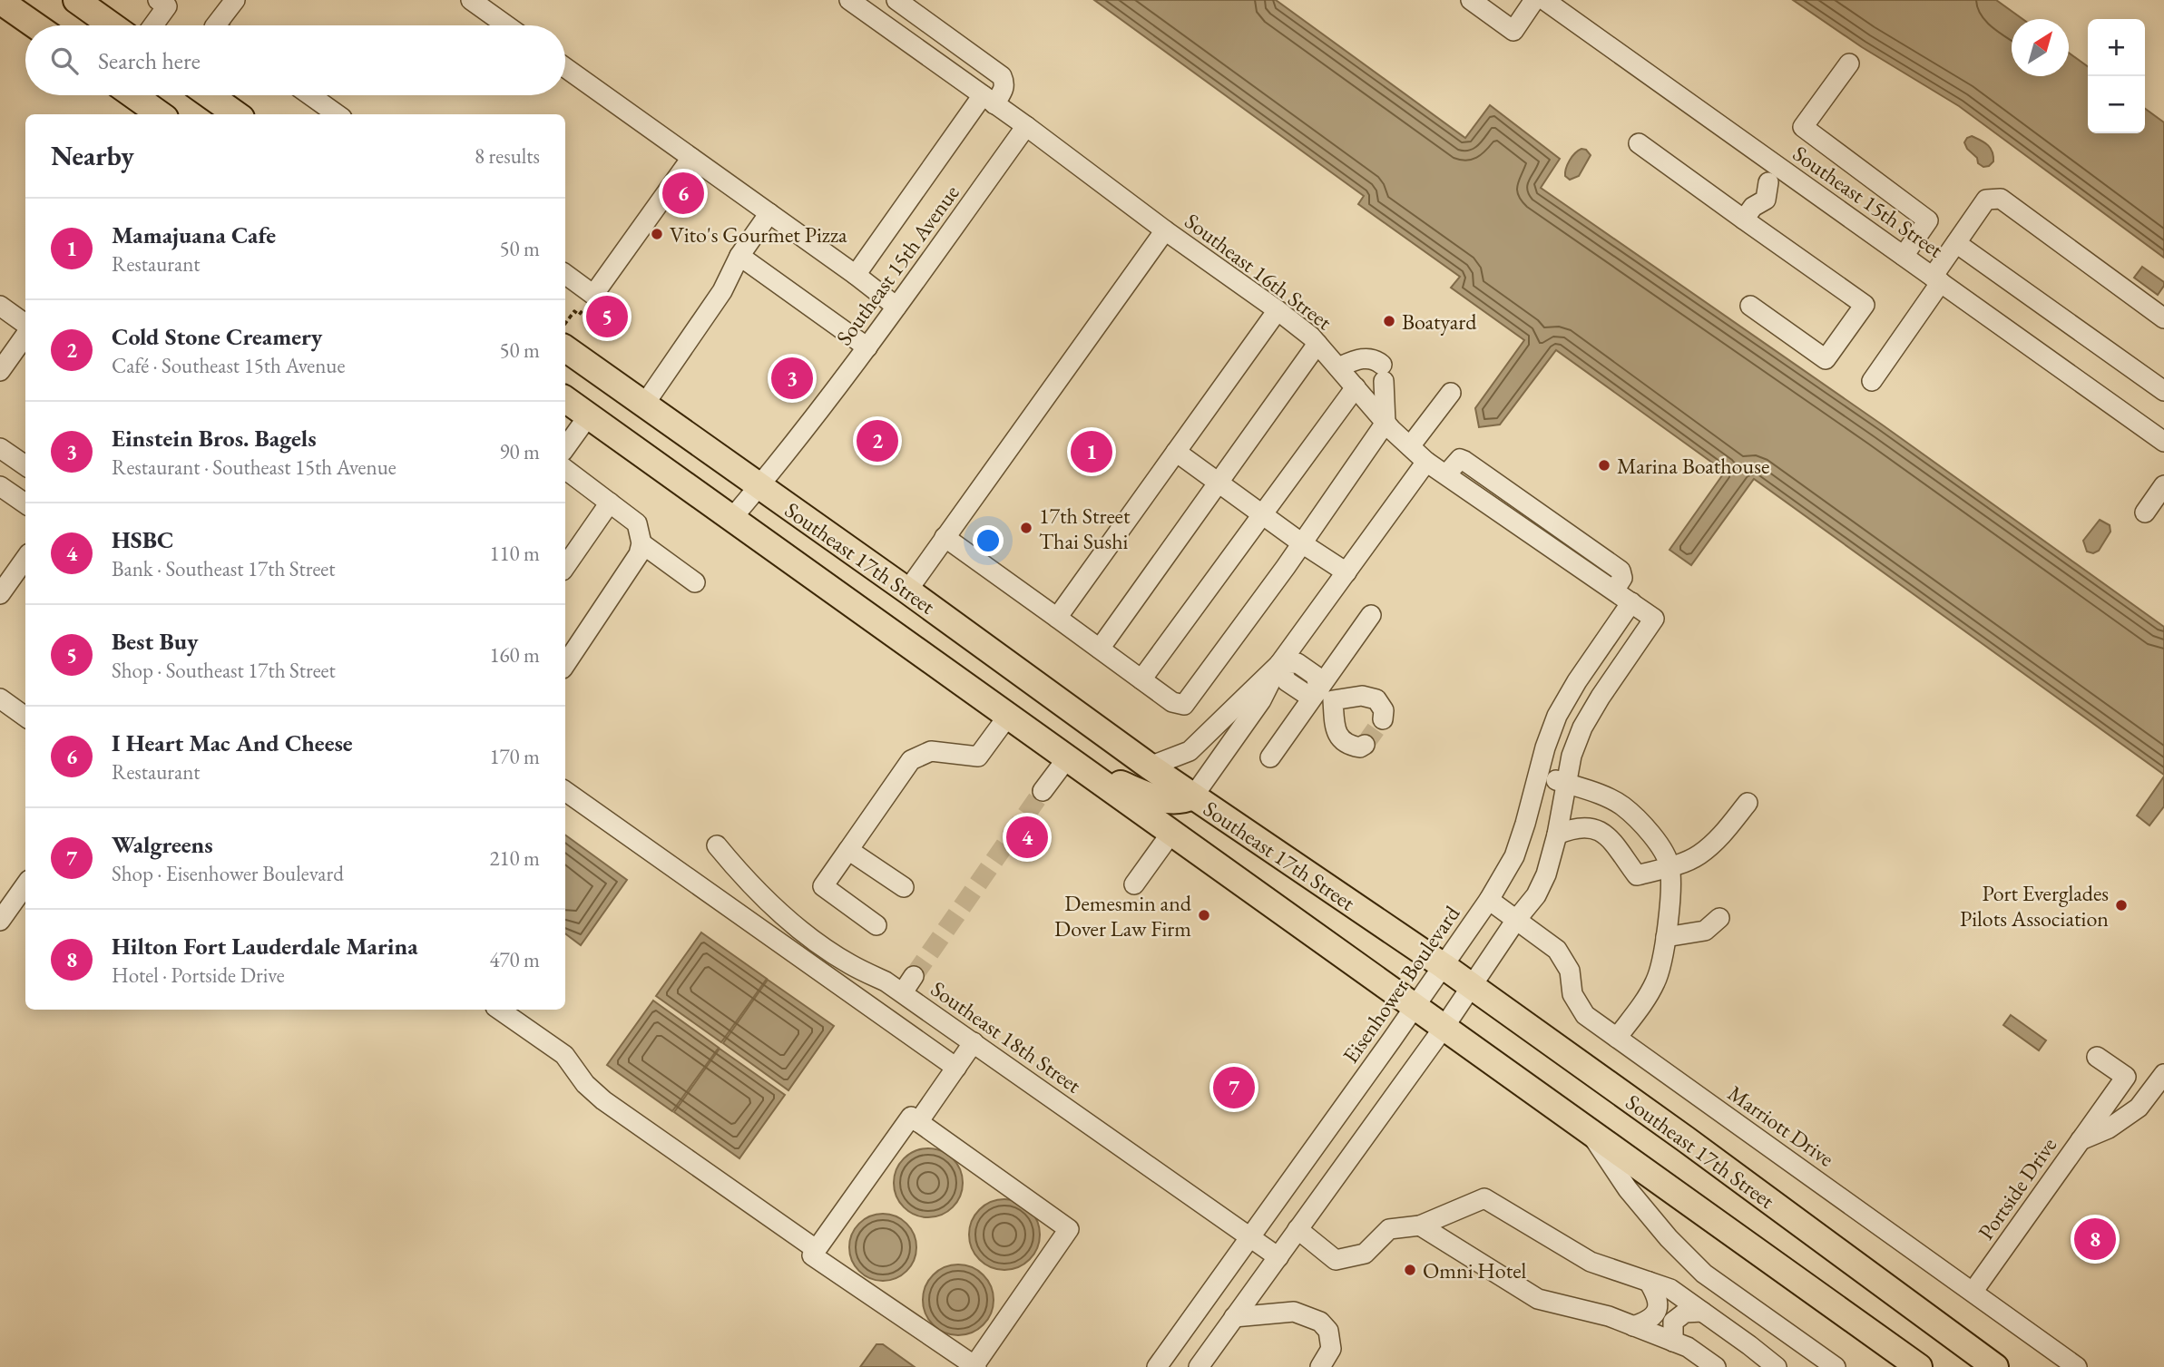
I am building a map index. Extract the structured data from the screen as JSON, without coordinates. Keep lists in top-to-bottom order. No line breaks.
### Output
{"streets":{"main road":["Southeast 17th Street"],"street":["Southeast 15th Street","Southeast 15th Avenue","Southeast 16th Street","Eisenhower Boulevard","Southeast 18th Street","Marriott Drive","Portside Drive"]},"crossings":[["Southeast 15th Avenue","Southeast 16th Street"],["Southeast 15th Avenue","Southeast 17th Street"],["Southeast 16th Street","Eisenhower Boulevard"],["Southeast 17th Street","Eisenhower Boulevard"],["Eisenhower Boulevard","Southeast 18th Street"],["Eisenhower Boulevard","Marriott Drive"],["Marriott Drive","Portside Drive"]],"places":["Vito's Gourmet Pizza","Boatyard","Marina Boathouse","17th Street Thai Sushi","Port Everglades Pilots Association","Demesmin and Dover Law Firm","Omni Hotel"],"north":"top right","page":{"map_buttons":["+","−"],"search":"Search here","heading":["Nearby","8 results"],"pins":["6","5","3","2","1","4","7","8"],"list":[{"mark":"1","name":"Mamajuana Cafe","note":"Restaurant","value":"50 m"},{"mark":"2","name":"Cold Stone Creamery","note":"Café · Southeast 15th Avenue","value":"50 m"},{"mark":"3","name":"Einstein Bros. Bagels","note":"Restaurant · Southeast 15th Avenue","value":"90 m"},{"mark":"4","name":"HSBC","note":"Bank · Southeast 17th Street","value":"110 m"},{"mark":"5","name":"Best Buy","note":"Shop · Southeast 17th Street","value":"160 m"},{"mark":"6","name":"I Heart Mac And Cheese","note":"Restaurant","value":"170 m"},{"mark":"7","name":"Walgreens","note":"Shop · Eisenhower Boulevard","value":"210 m"},{"mark":"8","name":"Hilton Fort Lauderdale Marina","note":"Hotel · Portside Drive","value":"470 m"}]}}
